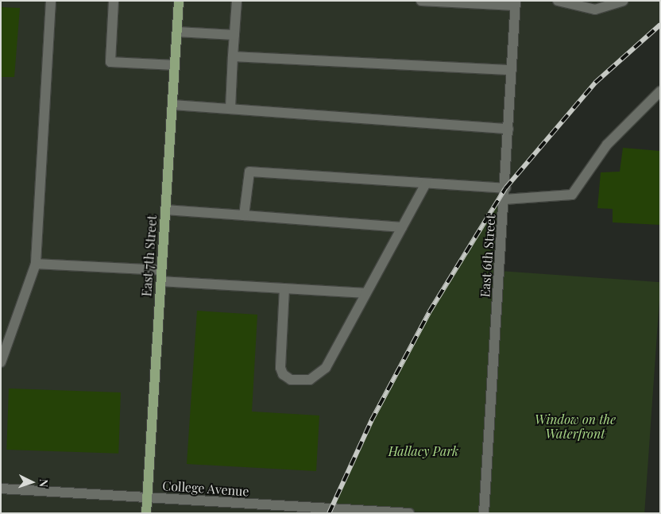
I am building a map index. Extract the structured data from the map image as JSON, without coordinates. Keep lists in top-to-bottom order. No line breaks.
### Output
{"streets":{"main road":["East 7th Street"],"street":["East 6th Street","College Avenue"]},"crossings":[["East 7th Street","College Avenue"]],"parks":["Window on the Waterfront","Hallacy Park"],"north":"right"}
